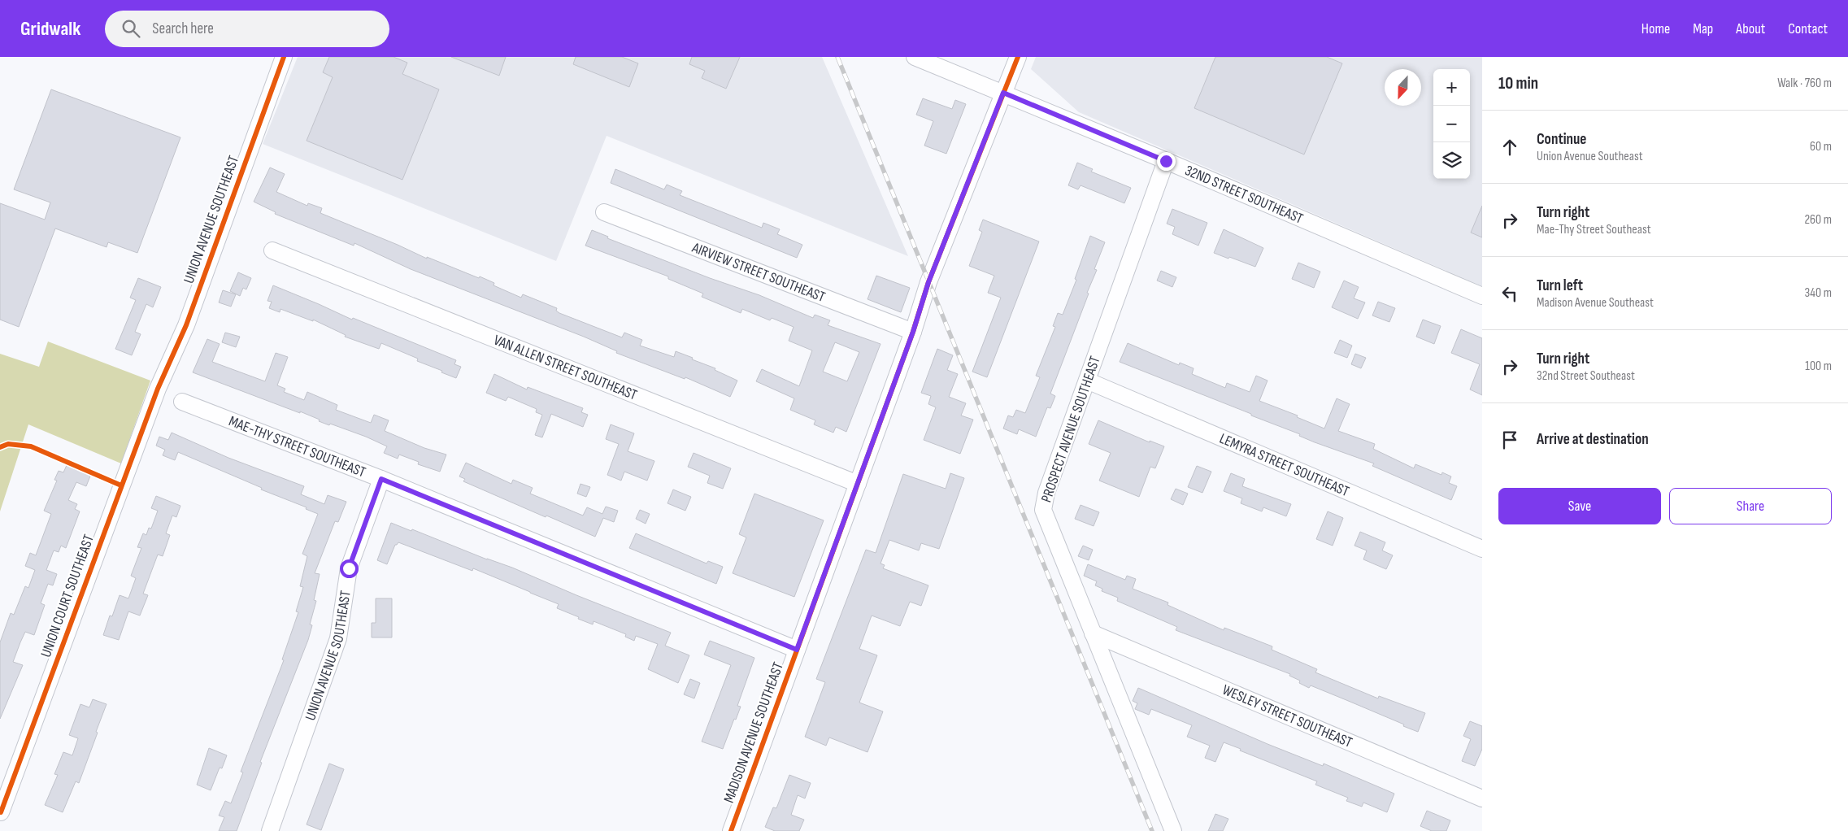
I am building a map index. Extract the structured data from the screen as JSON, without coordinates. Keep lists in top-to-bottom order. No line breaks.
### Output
{"streets":{"street":["32ND STREET SOUTHEAST","UNION AVENUE SOUTHEAST","AIRVIEW STREET SOUTHEAST","VAN ALLEN STREET SOUTHEAST","PROSPECT AVENUE SOUTHEAST","MAE-THY STREET SOUTHEAST","LEMYRA STREET SOUTHEAST","UNION COURT SOUTHEAST","WESLEY STREET SOUTHEAST","MADISON AVENUE SOUTHEAST"]},"crossings":[["32ND STREET SOUTHEAST","PROSPECT AVENUE SOUTHEAST"],["32ND STREET SOUTHEAST","MADISON AVENUE SOUTHEAST"],["UNION AVENUE SOUTHEAST","MAE-THY STREET SOUTHEAST"],["UNION AVENUE SOUTHEAST","UNION COURT SOUTHEAST"],["AIRVIEW STREET SOUTHEAST","MADISON AVENUE SOUTHEAST"],["VAN ALLEN STREET SOUTHEAST","MADISON AVENUE SOUTHEAST"],["PROSPECT AVENUE SOUTHEAST","LEMYRA STREET SOUTHEAST"],["PROSPECT AVENUE SOUTHEAST","WESLEY STREET SOUTHEAST"],["MAE-THY STREET SOUTHEAST","MADISON AVENUE SOUTHEAST"]],"north":"bottom","page":{"header":"Gridwalk","search":"Search here","nav":["Home","Map","About","Contact"],"heading":["10 min","Walk · 760 m"],"map_buttons":["+","−"],"list":[["Continue","Union Avenue Southeast","60 m"],["Turn right","Mae-Thy Street Southeast","260 m"],["Turn left","Madison Avenue Southeast","340 m"],["Turn right","32nd Street Southeast","100 m"],"Arrive at destination"],"buttons":["Save","Share"]}}
